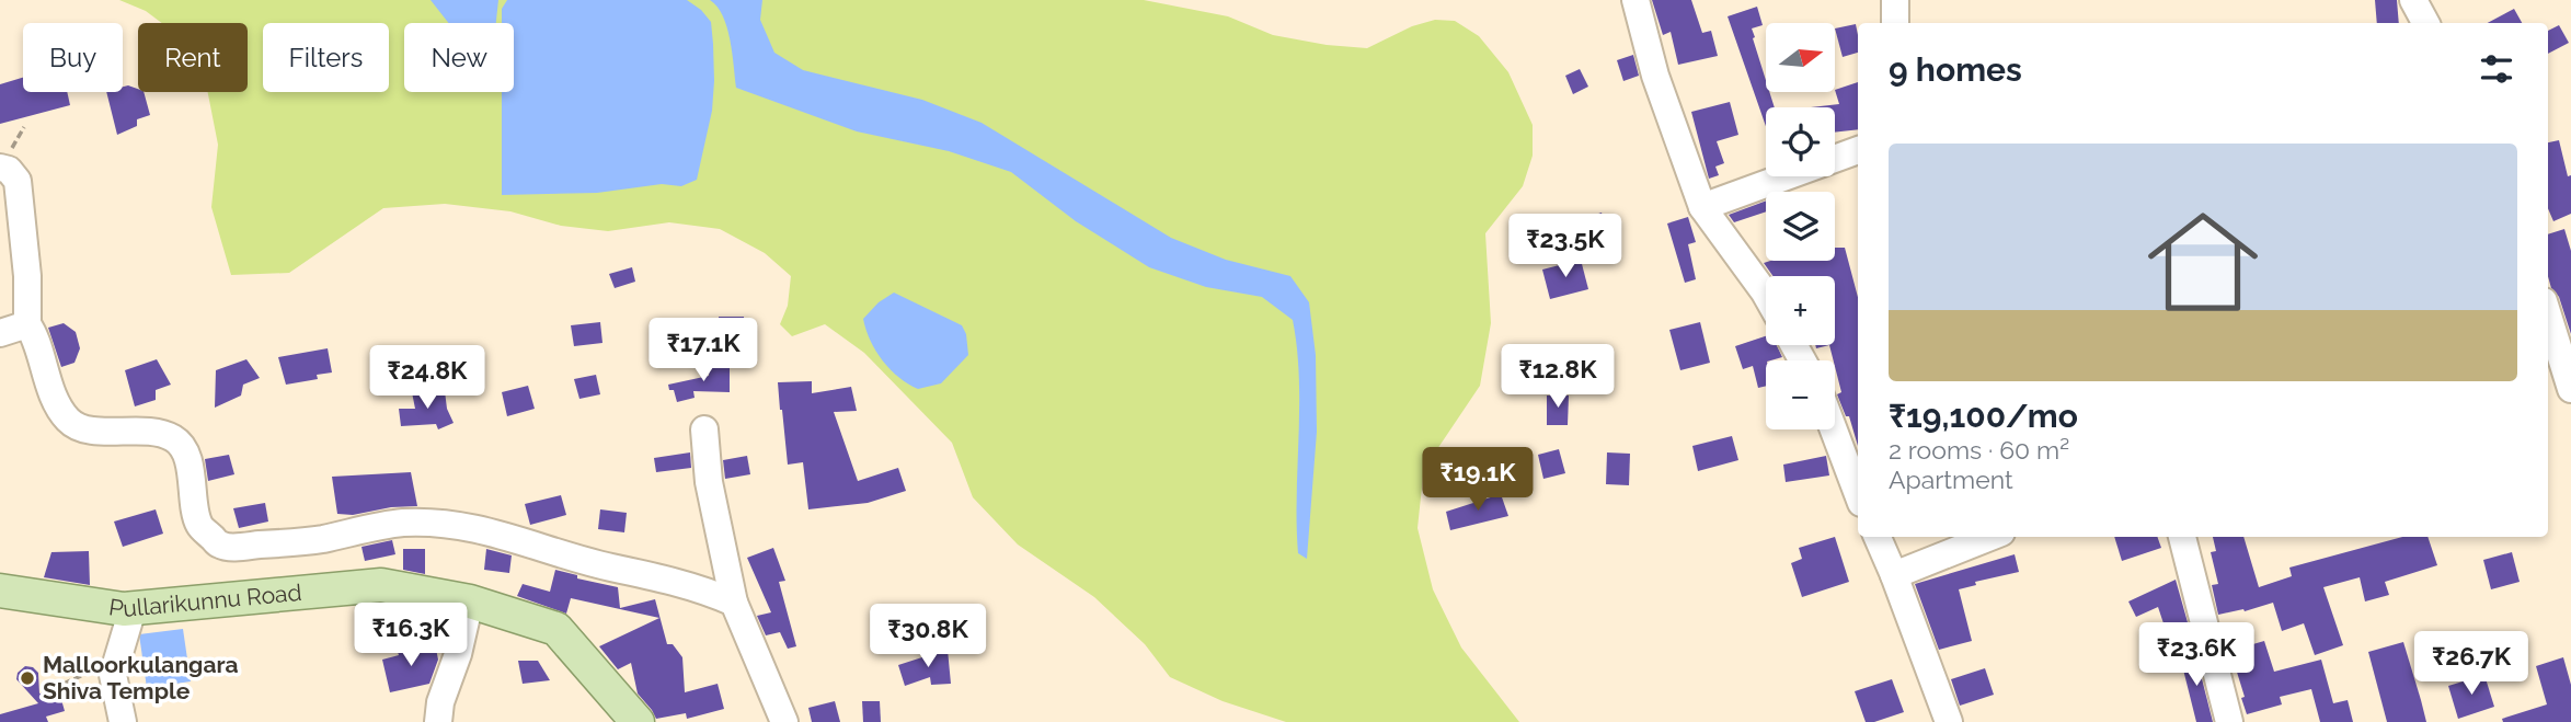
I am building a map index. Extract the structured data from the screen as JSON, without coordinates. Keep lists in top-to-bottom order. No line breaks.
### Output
{"streets":{"main road":["Pullarikunnu Road"]},"places":["Malloorkulangara Shiva Temple"],"north":"right","page":{"map_buttons":["+","−"],"chip":["Buy","Rent","Filters","New"],"heading":"9 homes","list":[{"name":"₹19,100/mo","note":"2 rooms · 60 m² · Apartment"}],"price":["₹23.5K","₹17.1K","₹12.8K","₹24.8K","₹19.1K","₹16.3K","₹30.8K","₹23.6K","₹26.7K"]}}
